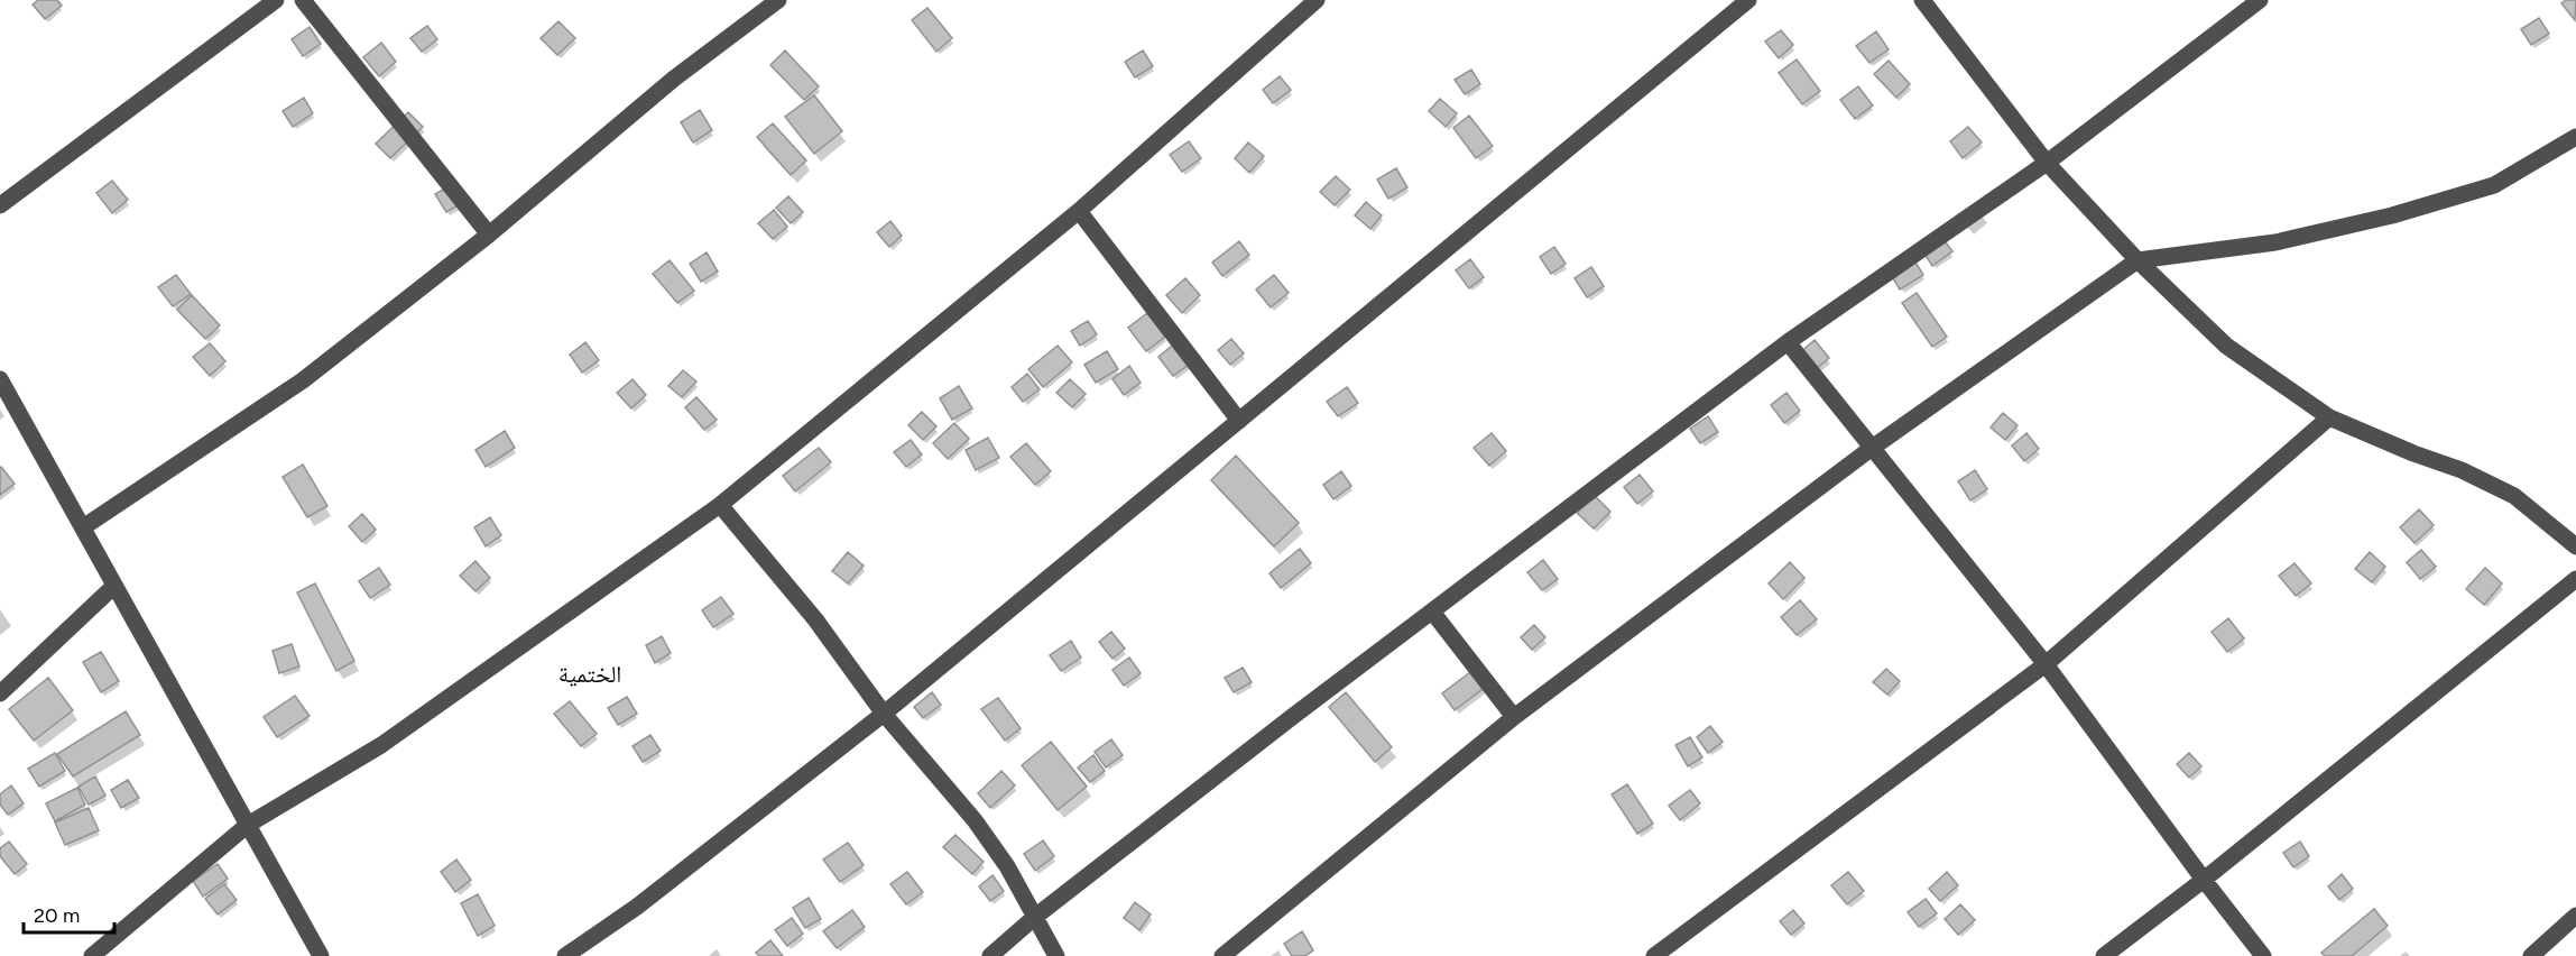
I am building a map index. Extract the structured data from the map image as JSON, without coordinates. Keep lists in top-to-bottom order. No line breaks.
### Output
{"districts":["الختمية"],"scale_bar":"20 m"}
